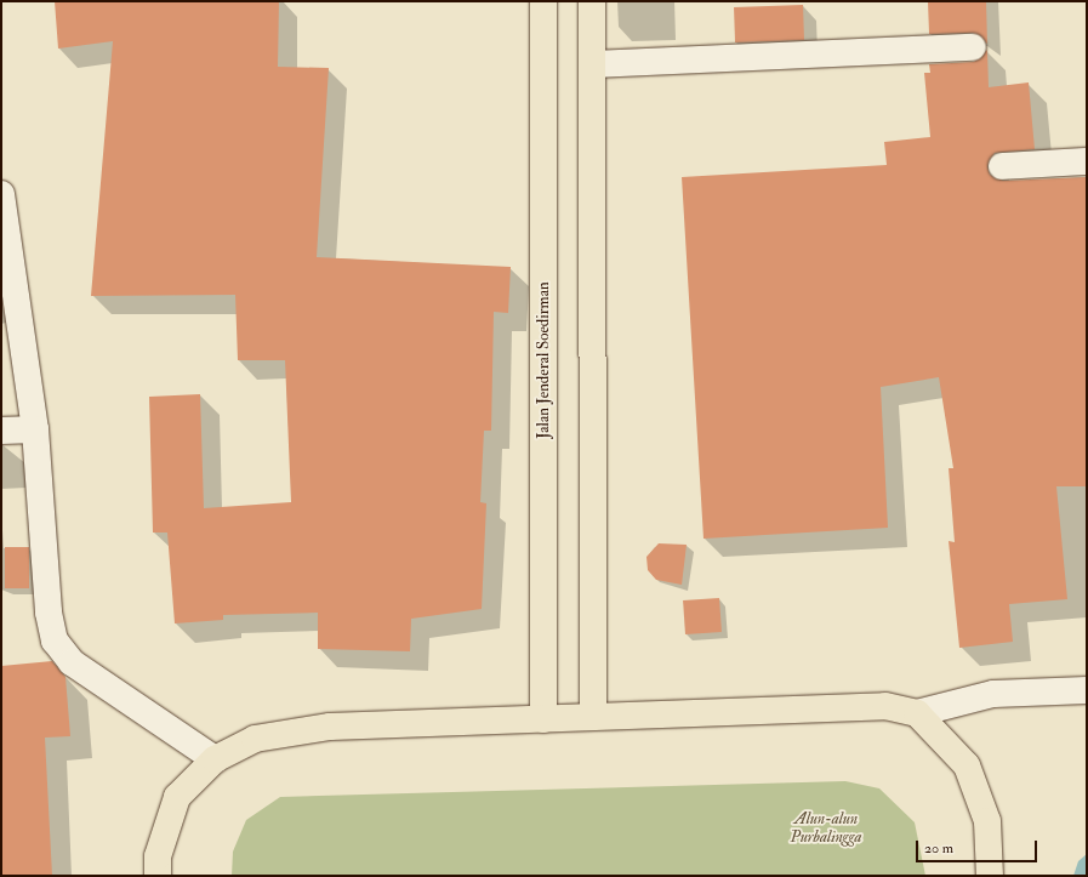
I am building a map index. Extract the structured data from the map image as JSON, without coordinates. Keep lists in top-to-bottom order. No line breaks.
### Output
{"streets":{"main road":["Jalan Jenderal Soedirman"]},"parks":["Alun-alun Purbalingga"],"scale_bar":"20 m"}
